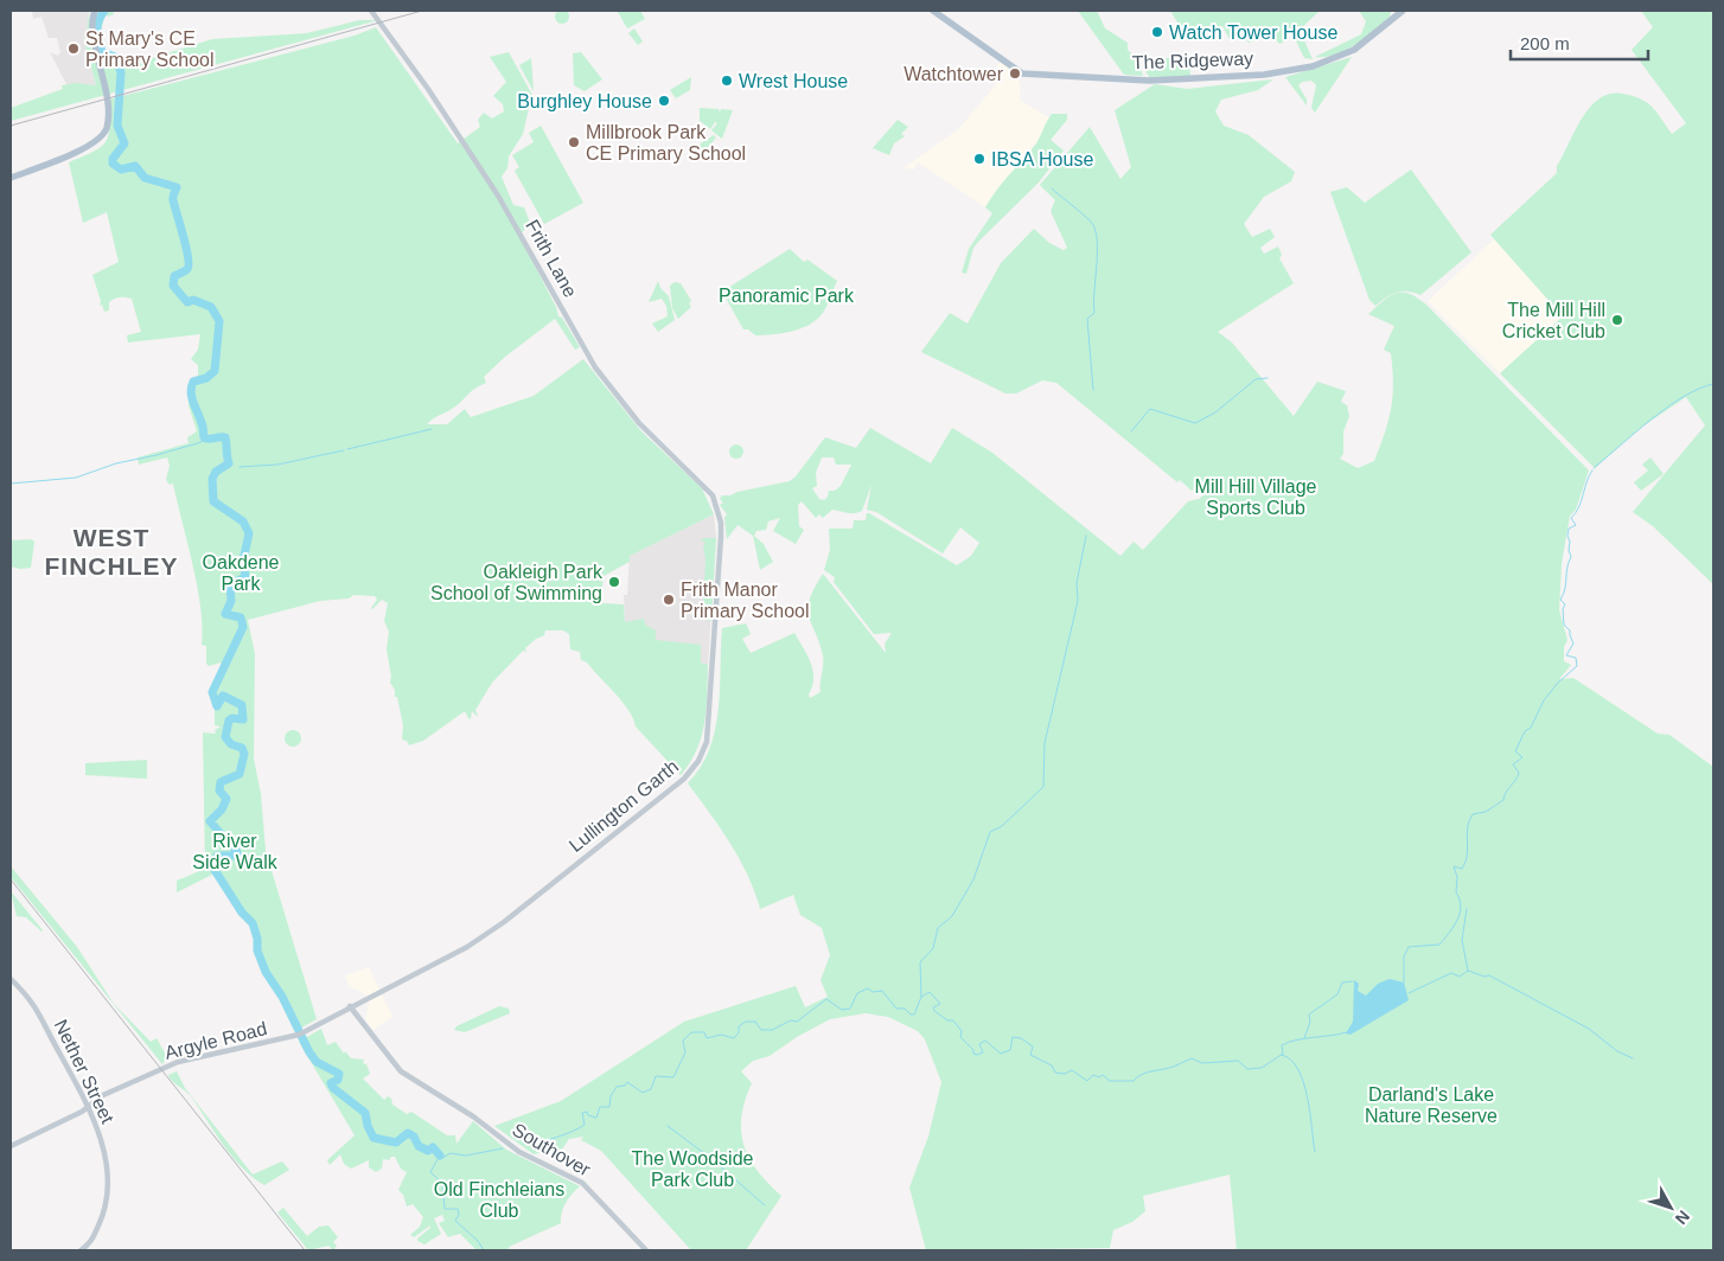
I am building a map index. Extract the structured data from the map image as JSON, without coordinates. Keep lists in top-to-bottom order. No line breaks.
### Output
{"streets":{"main road":["The Ridgeway"],"street":["Frith Lane","Lullington Garth","Argyle Road","Nether Street","Southover"]},"crossings":[["Frith Lane","Lullington Garth"],["Lullington Garth","Argyle Road"],["Lullington Garth","Southover"],["Argyle Road","Nether Street"],["Argyle Road","Southover"]],"districts":["WEST FINCHLEY"],"parks":["Panoramic Park","Mill Hill Village Sports Club","Oakdene Park","River Side Walk","Darland's Lake Nature Reserve","The Woodside Park Club","Old Finchleians Club"],"places":["Watch Tower House","St Mary's CE Primary School","Watchtower","Wrest House","Burghley House","Millbrook Park CE Primary School","IBSA House","The Mill Hill Cricket Club","Oakleigh Park School of Swimming","Frith Manor Primary School"],"scale_bar":"200 m","north":"bottom right"}
